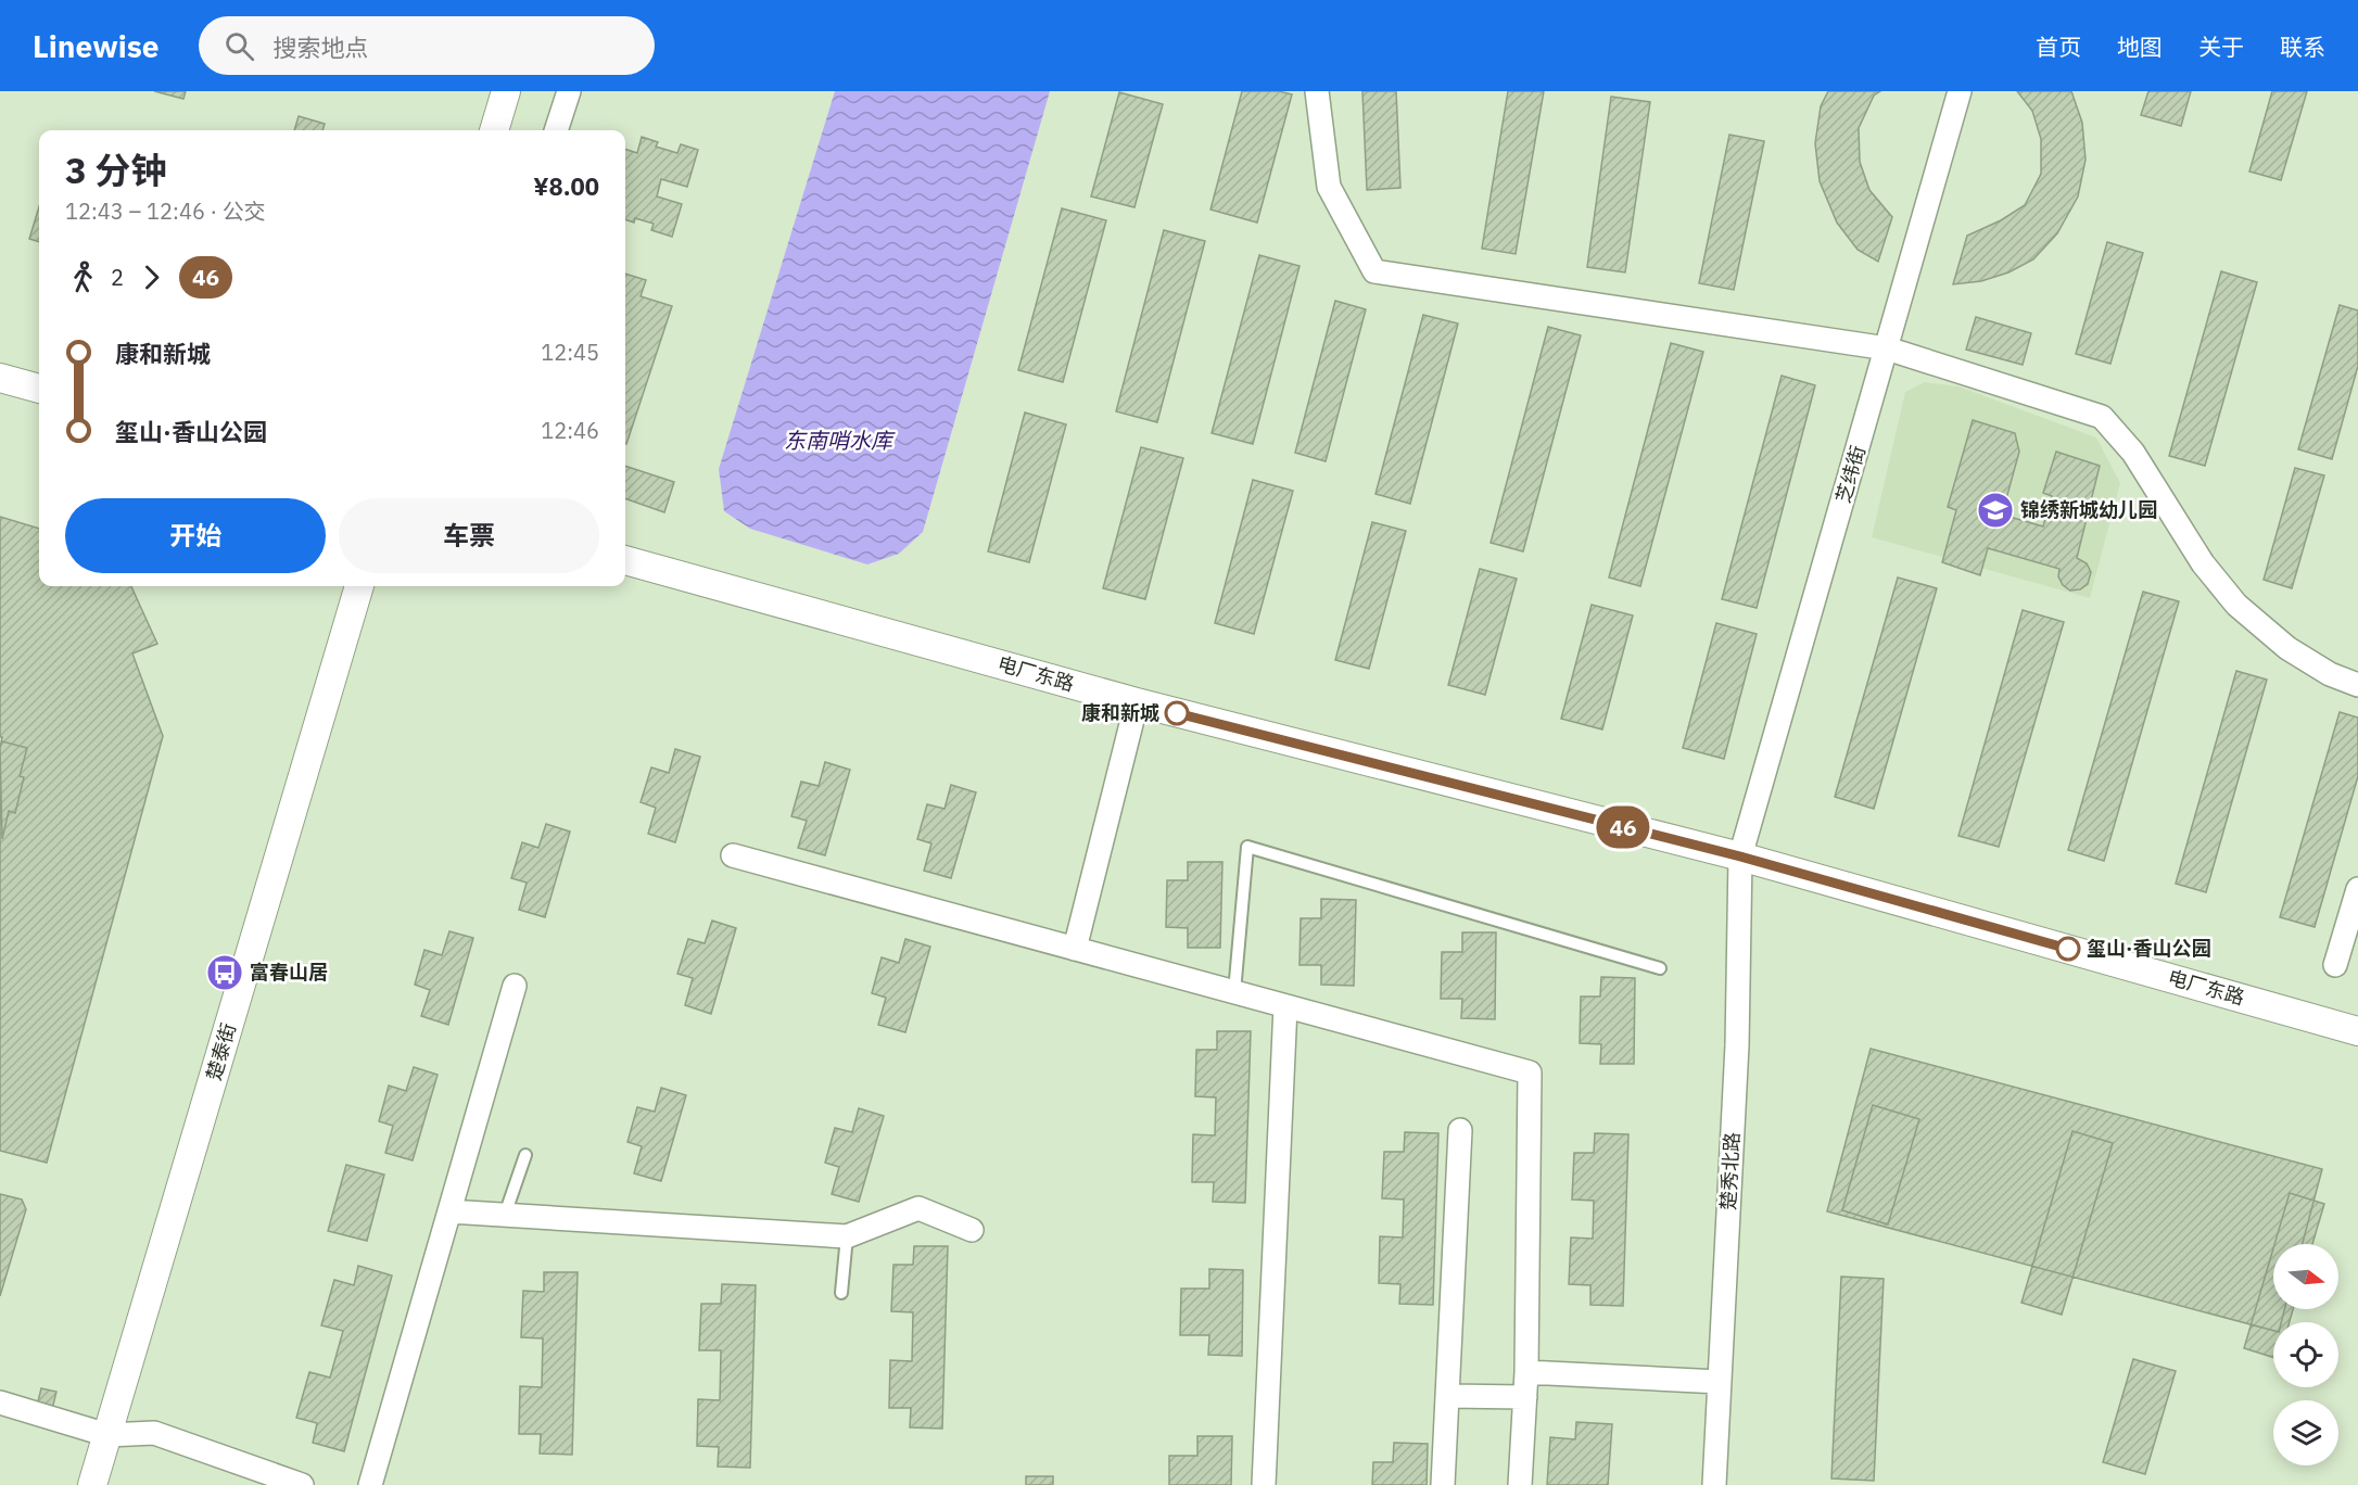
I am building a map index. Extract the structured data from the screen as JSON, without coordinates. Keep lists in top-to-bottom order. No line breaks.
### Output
{"streets":{"street":["芝纬街","电厂东路","楚泰街","楚秀北路"]},"crossings":[["芝纬街","电厂东路"],["芝纬街","楚秀北路"],["电厂东路","楚秀北路"]],"water":["东南哨水库"],"places":{"school or university":["锦绣新城幼儿园"],"other":["康和新城","玺山·香山公园"],"bus stop":["富春山居"]},"lines":["bus line 46"],"north":"right","page":{"header":"Linewise","search":"搜索地点","nav":["首页","地图","关于","联系"],"on_map":"46","heading":["3 分钟","12:43 – 12:46 · 公交","¥8.00"],"legs":["2","46"],"list":[{"name":"康和新城","value":"12:45"},{"name":"玺山·香山公园","value":"12:46"}],"buttons":["开始","车票"]}}
